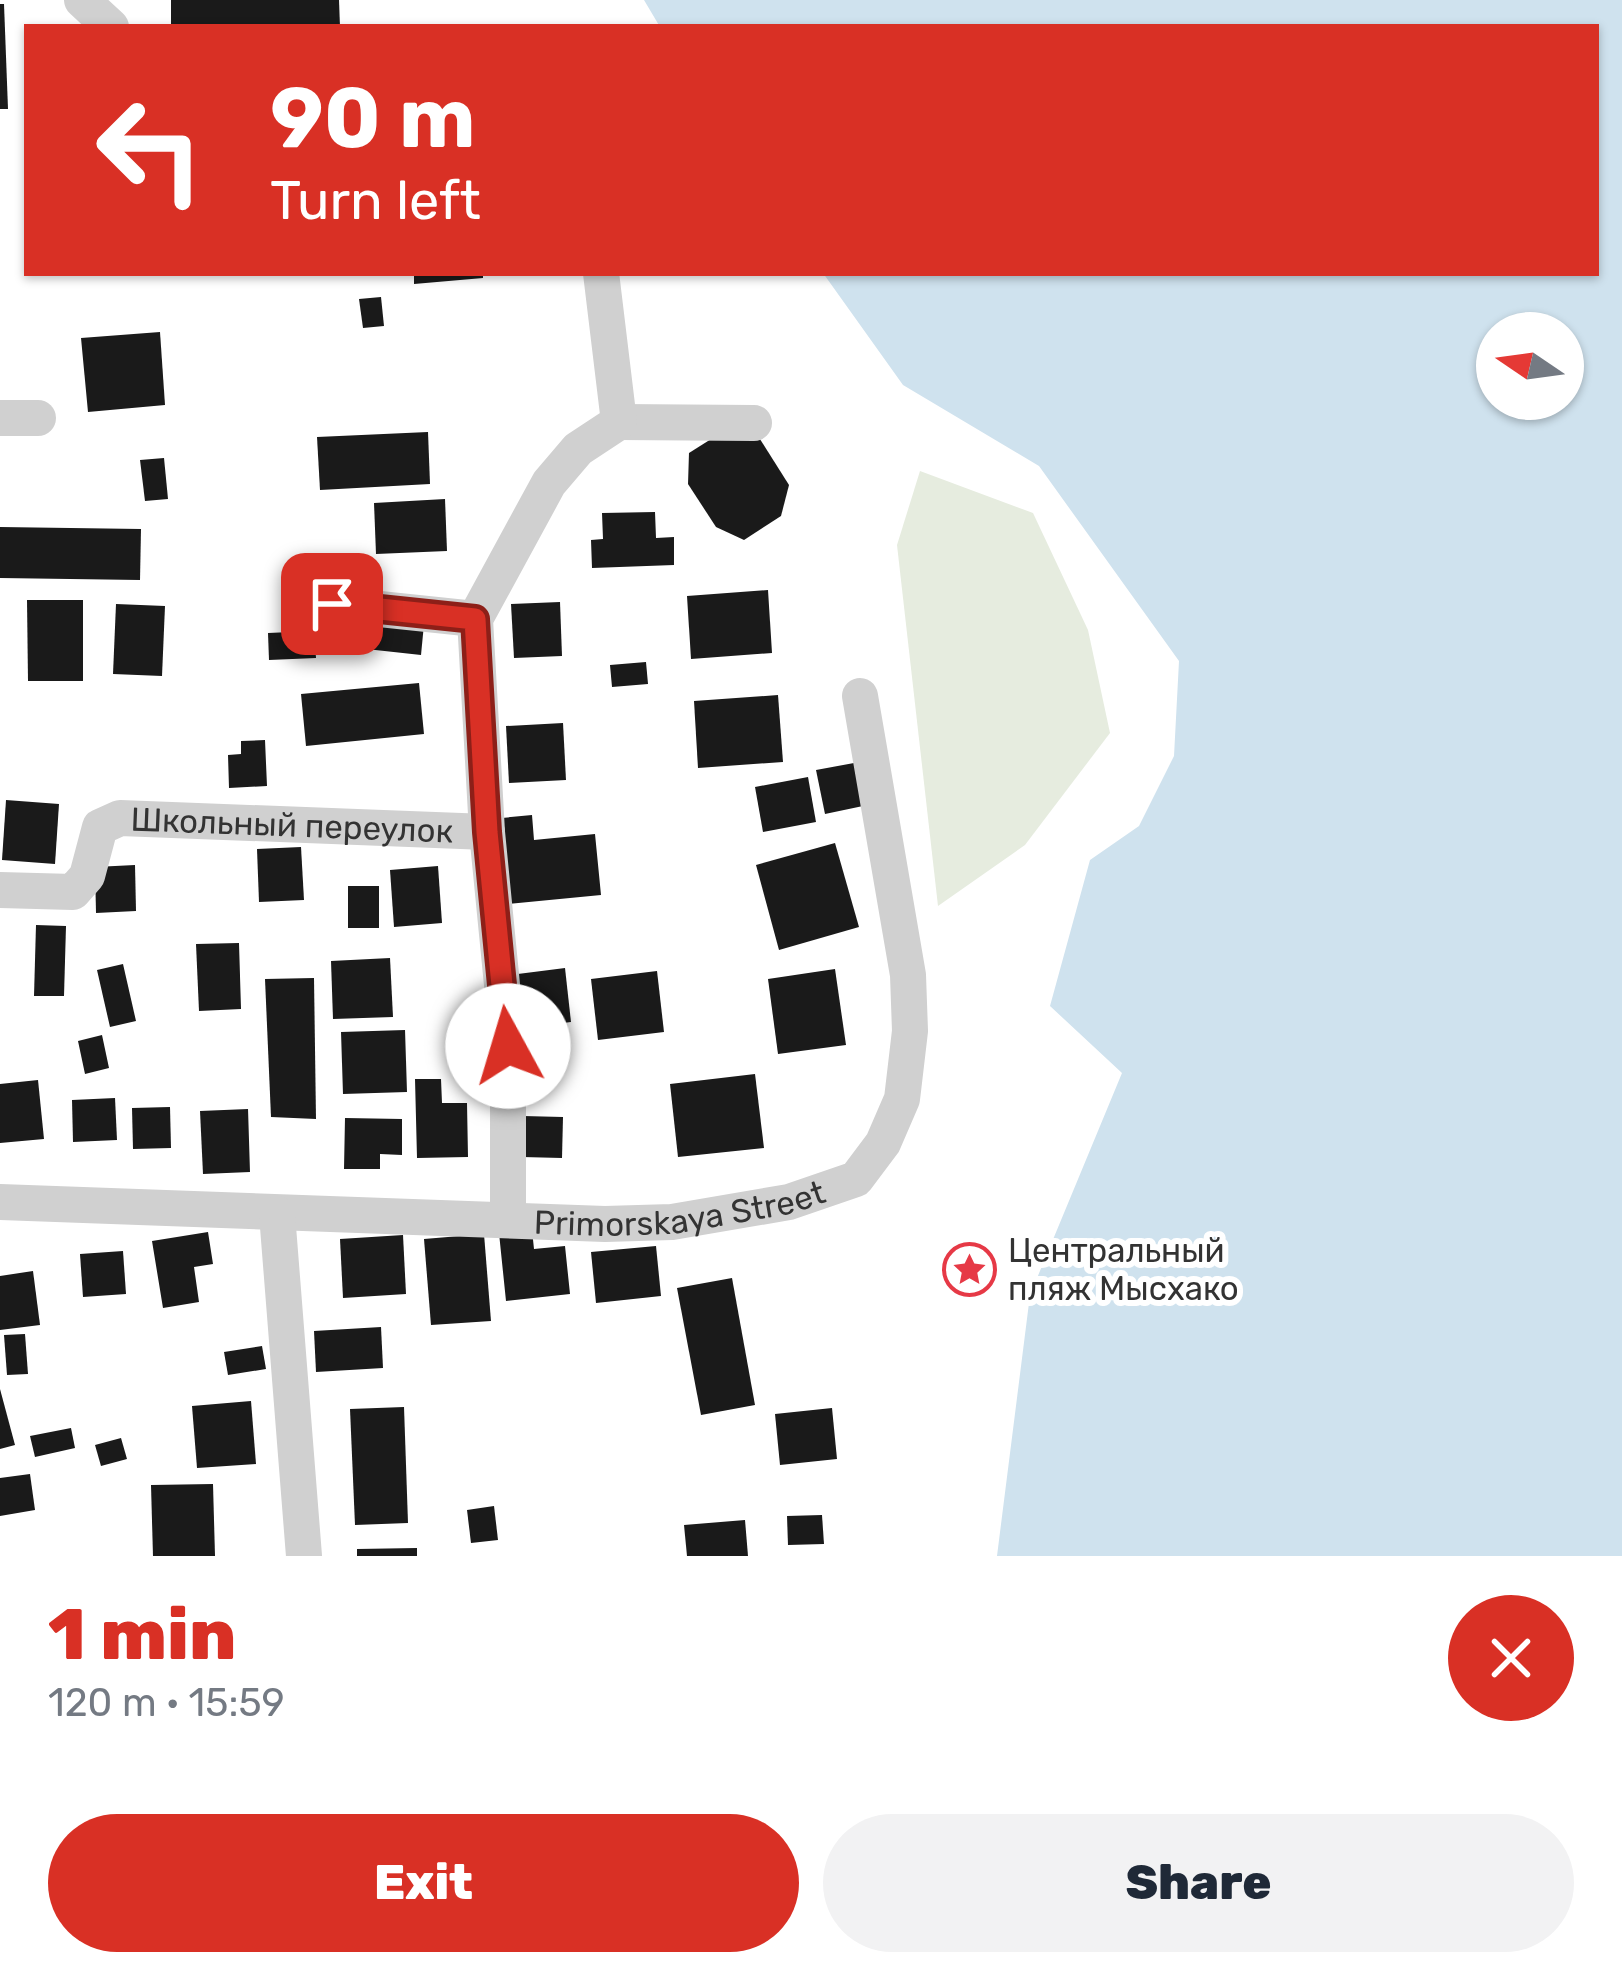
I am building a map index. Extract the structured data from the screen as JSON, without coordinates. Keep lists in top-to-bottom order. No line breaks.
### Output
{"streets":{"street":["Школьный переулок","Primorskaya Street"]},"places":{"place":["Центральный пляж Мысхако"]},"north":"left","page":{"turn":["90 m","Turn left"],"heading":["1 min","120 m · 15:59"],"buttons":["Exit","Share"]}}
